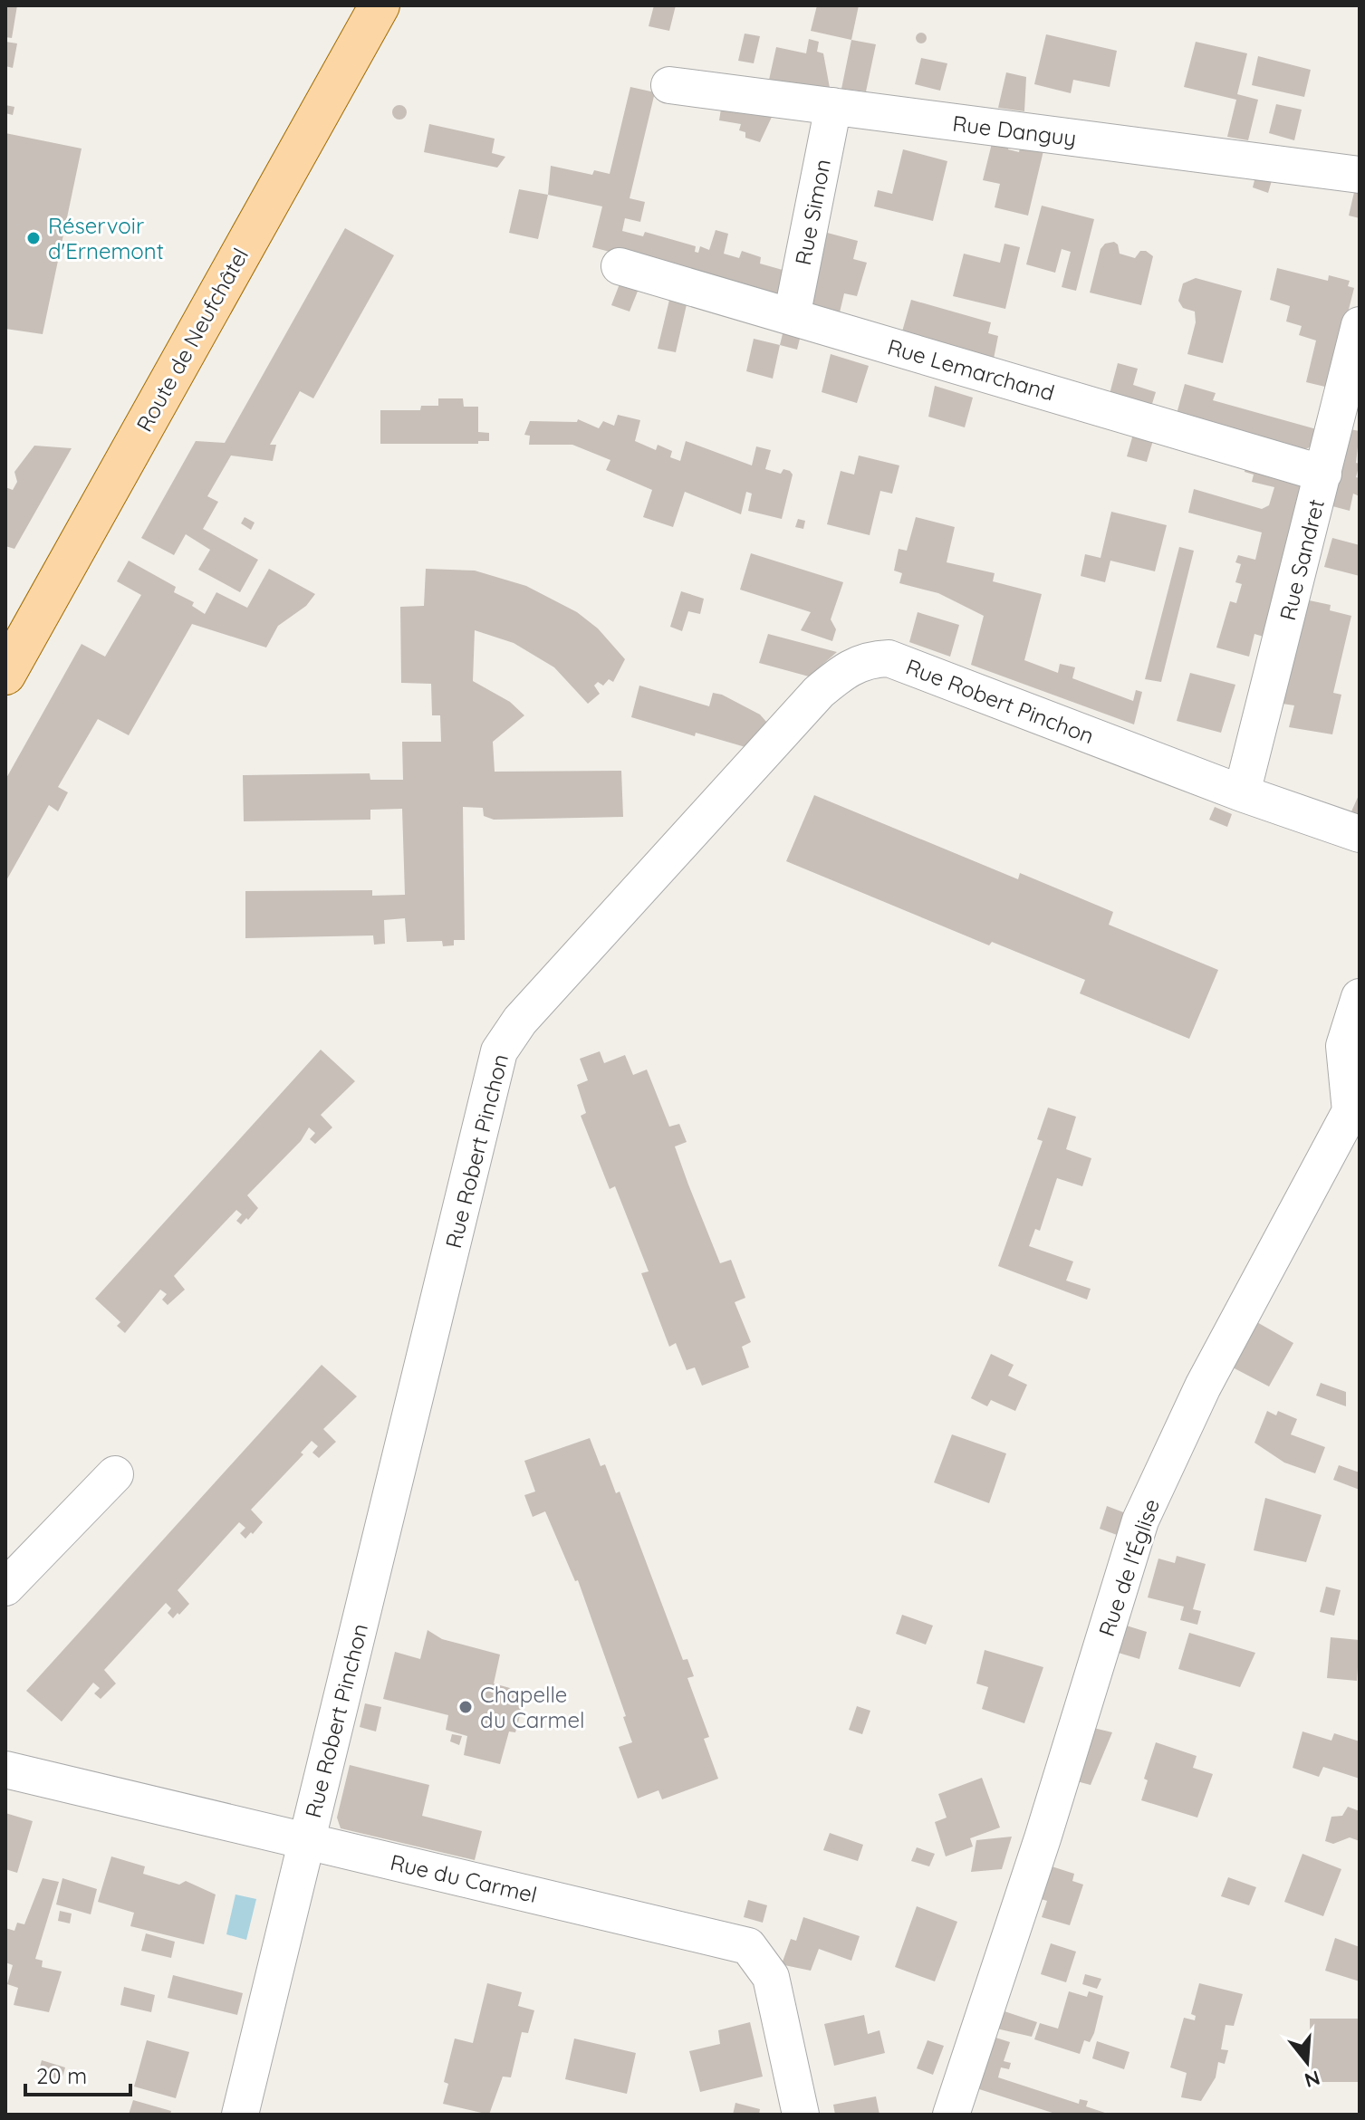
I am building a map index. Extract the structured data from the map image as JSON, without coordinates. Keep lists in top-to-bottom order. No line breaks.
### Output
{"streets":{"main road":["Route de Neufchâtel"],"street":["Rue Danguy","Rue Simon","Rue Lemarchand","Rue Sandret","Rue Robert Pinchon","Rue de l'Église","Rue du Carmel"]},"crossings":[["Rue Danguy","Rue Simon"],["Rue Simon","Rue Lemarchand"],["Rue Lemarchand","Rue Sandret"],["Rue Sandret","Rue Robert Pinchon"],["Rue Robert Pinchon","Rue du Carmel"]],"places":["Réservoir d'Ernemont","Chapelle du Carmel"],"scale_bar":"20 m","north":"bottom"}
